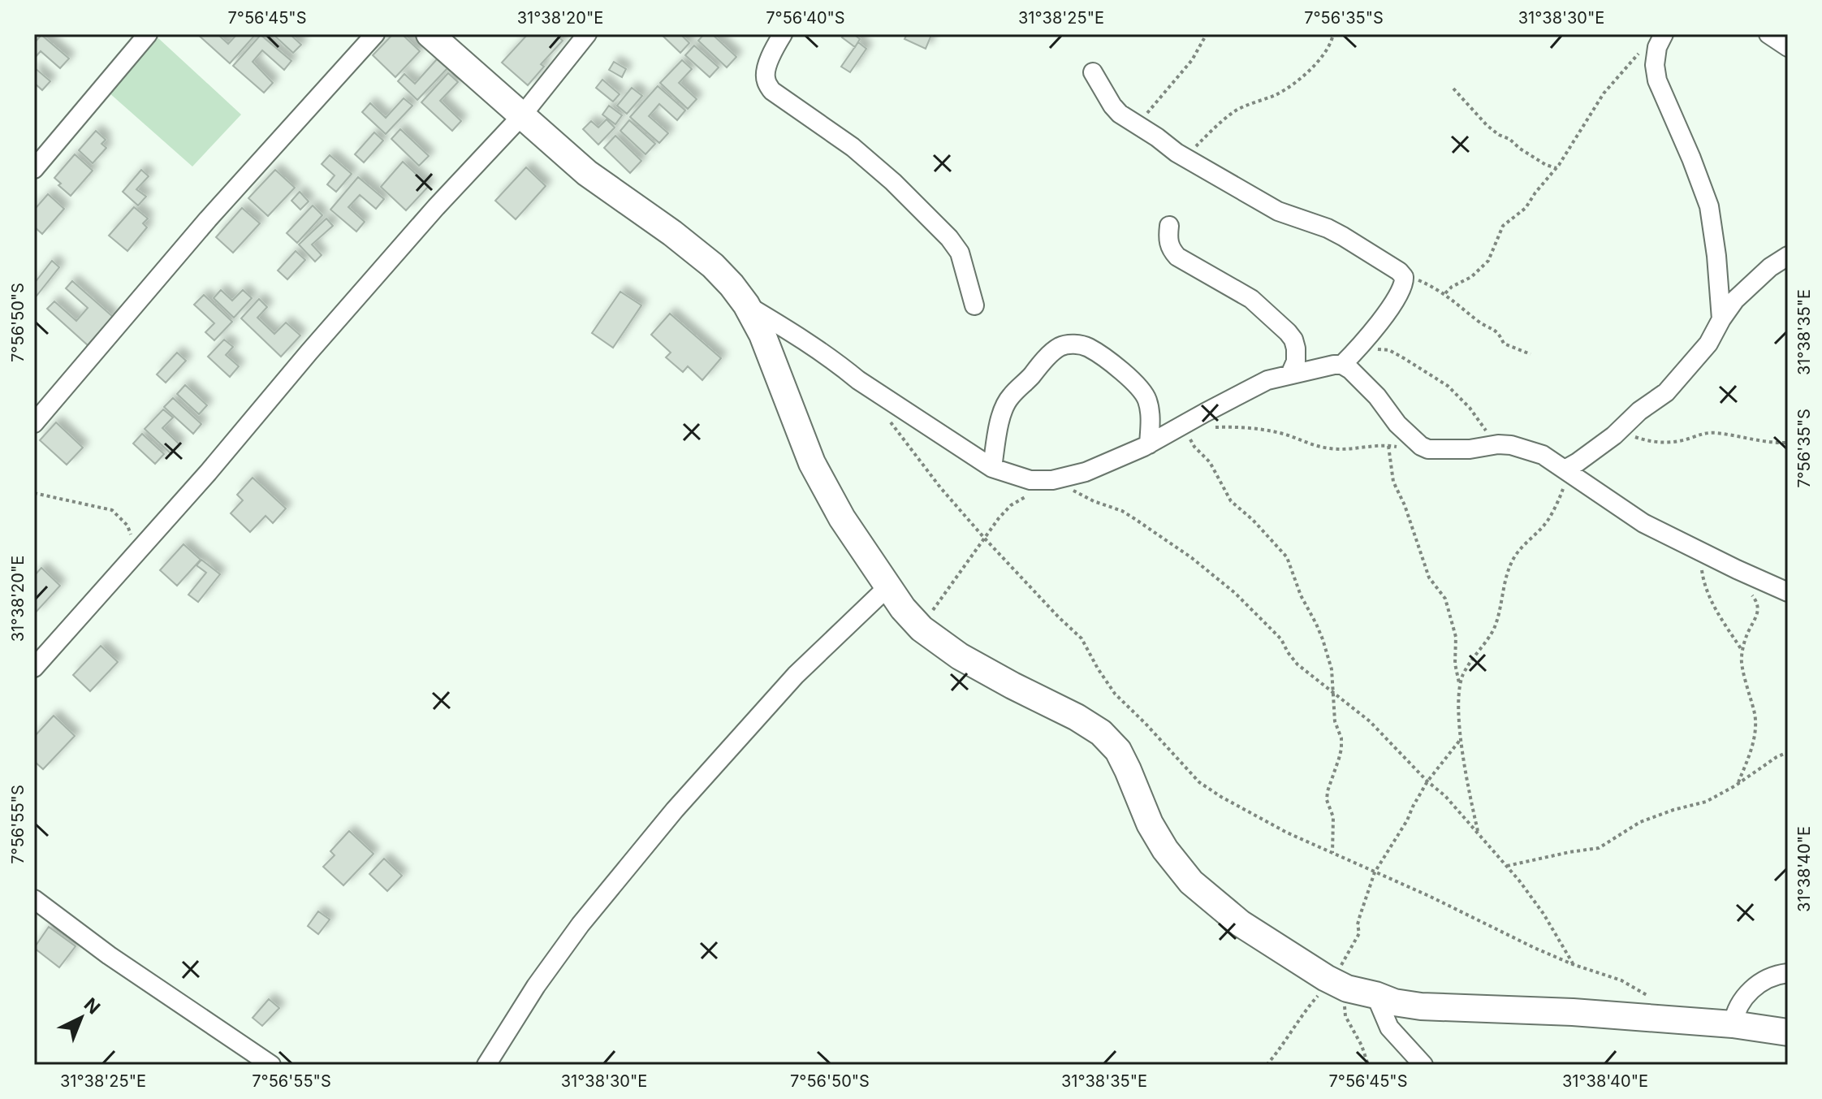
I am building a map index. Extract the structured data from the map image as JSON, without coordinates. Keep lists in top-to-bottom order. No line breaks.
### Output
{"north":"top right","coordinates":["7°56'45\"S","31°38'20\"E","7°56'40\"S","31°38'25\"E","7°56'35\"S","31°38'30\"E","7°56'50\"S","31°38'35\"E","7°56'55\"S","31°38'40\"E"]}
